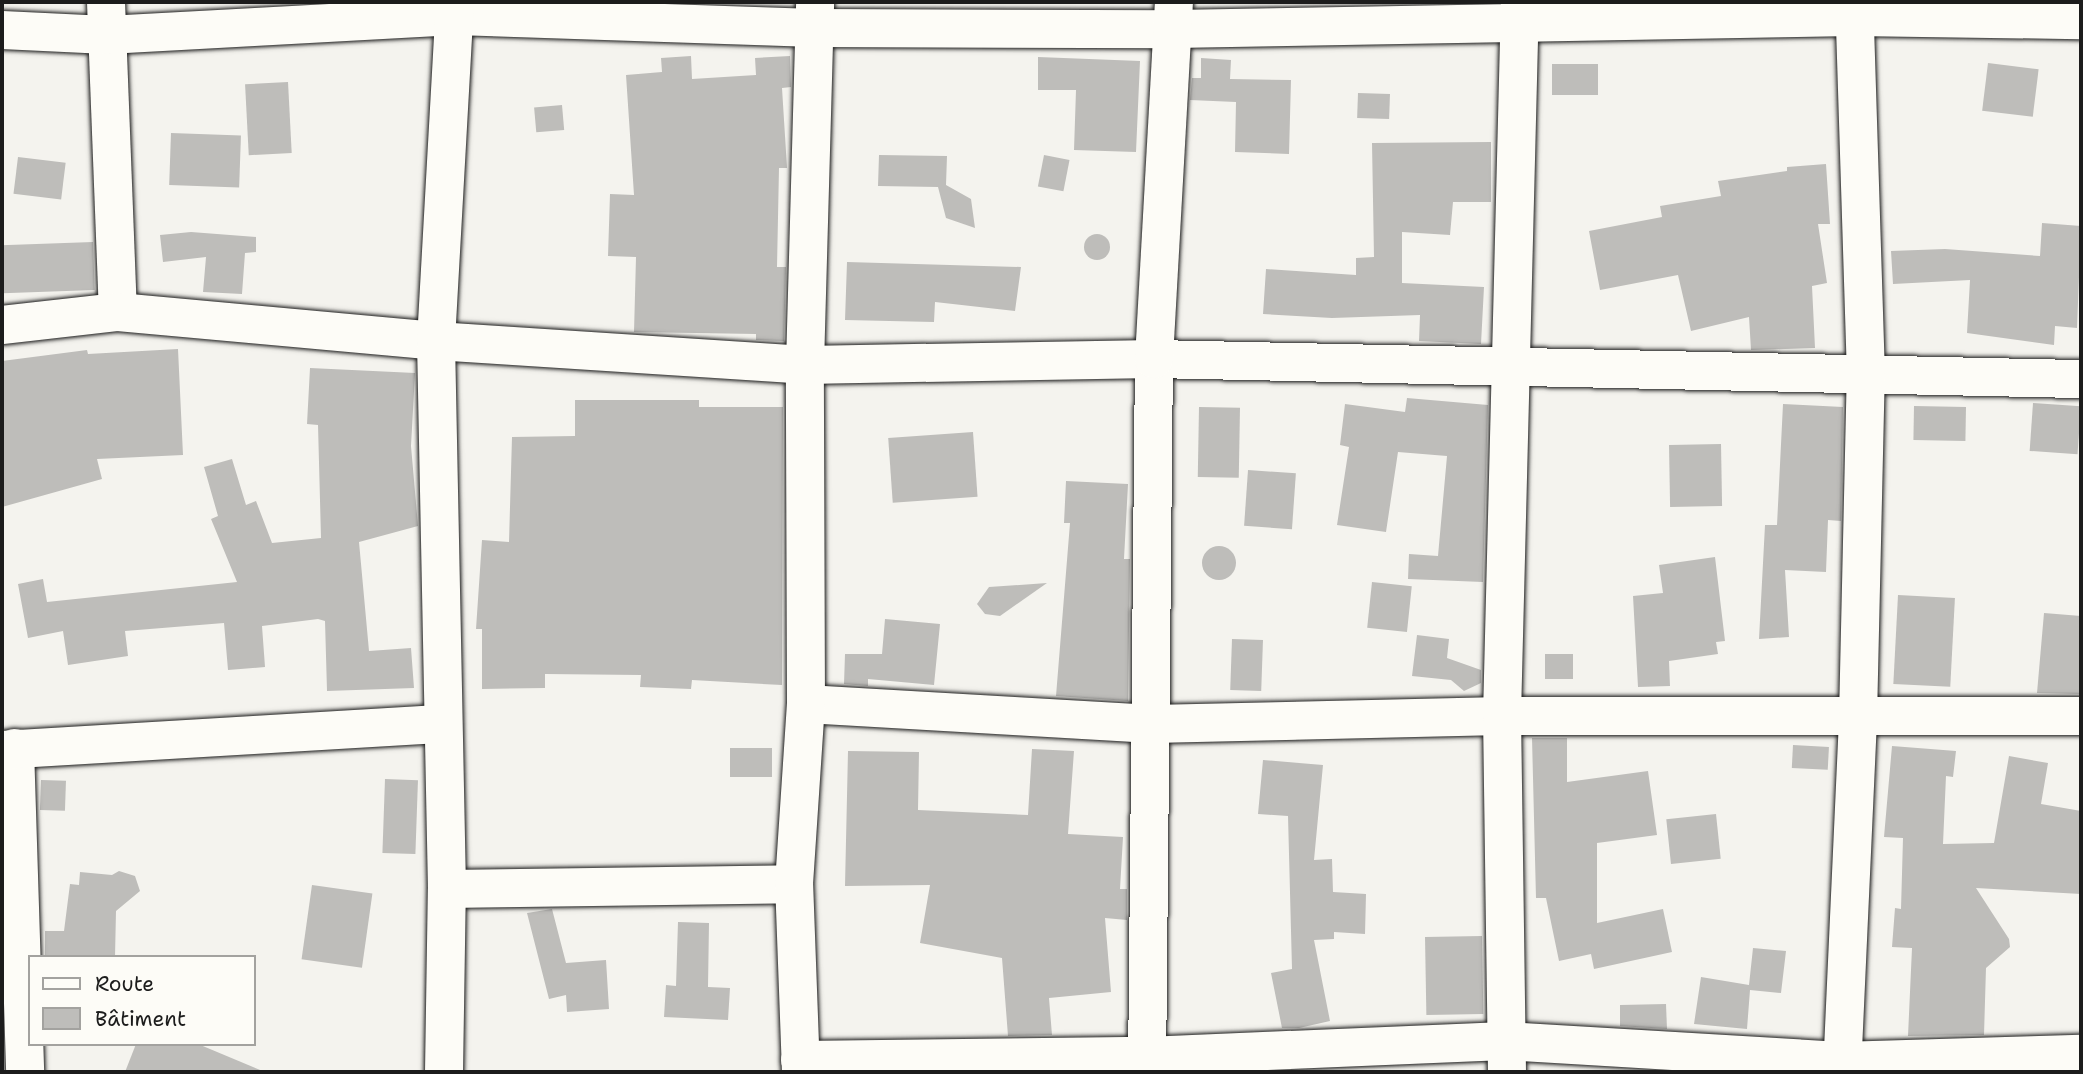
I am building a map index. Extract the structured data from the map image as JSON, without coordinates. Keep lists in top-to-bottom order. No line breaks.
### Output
{"legend":["Route","Bâtiment"]}
